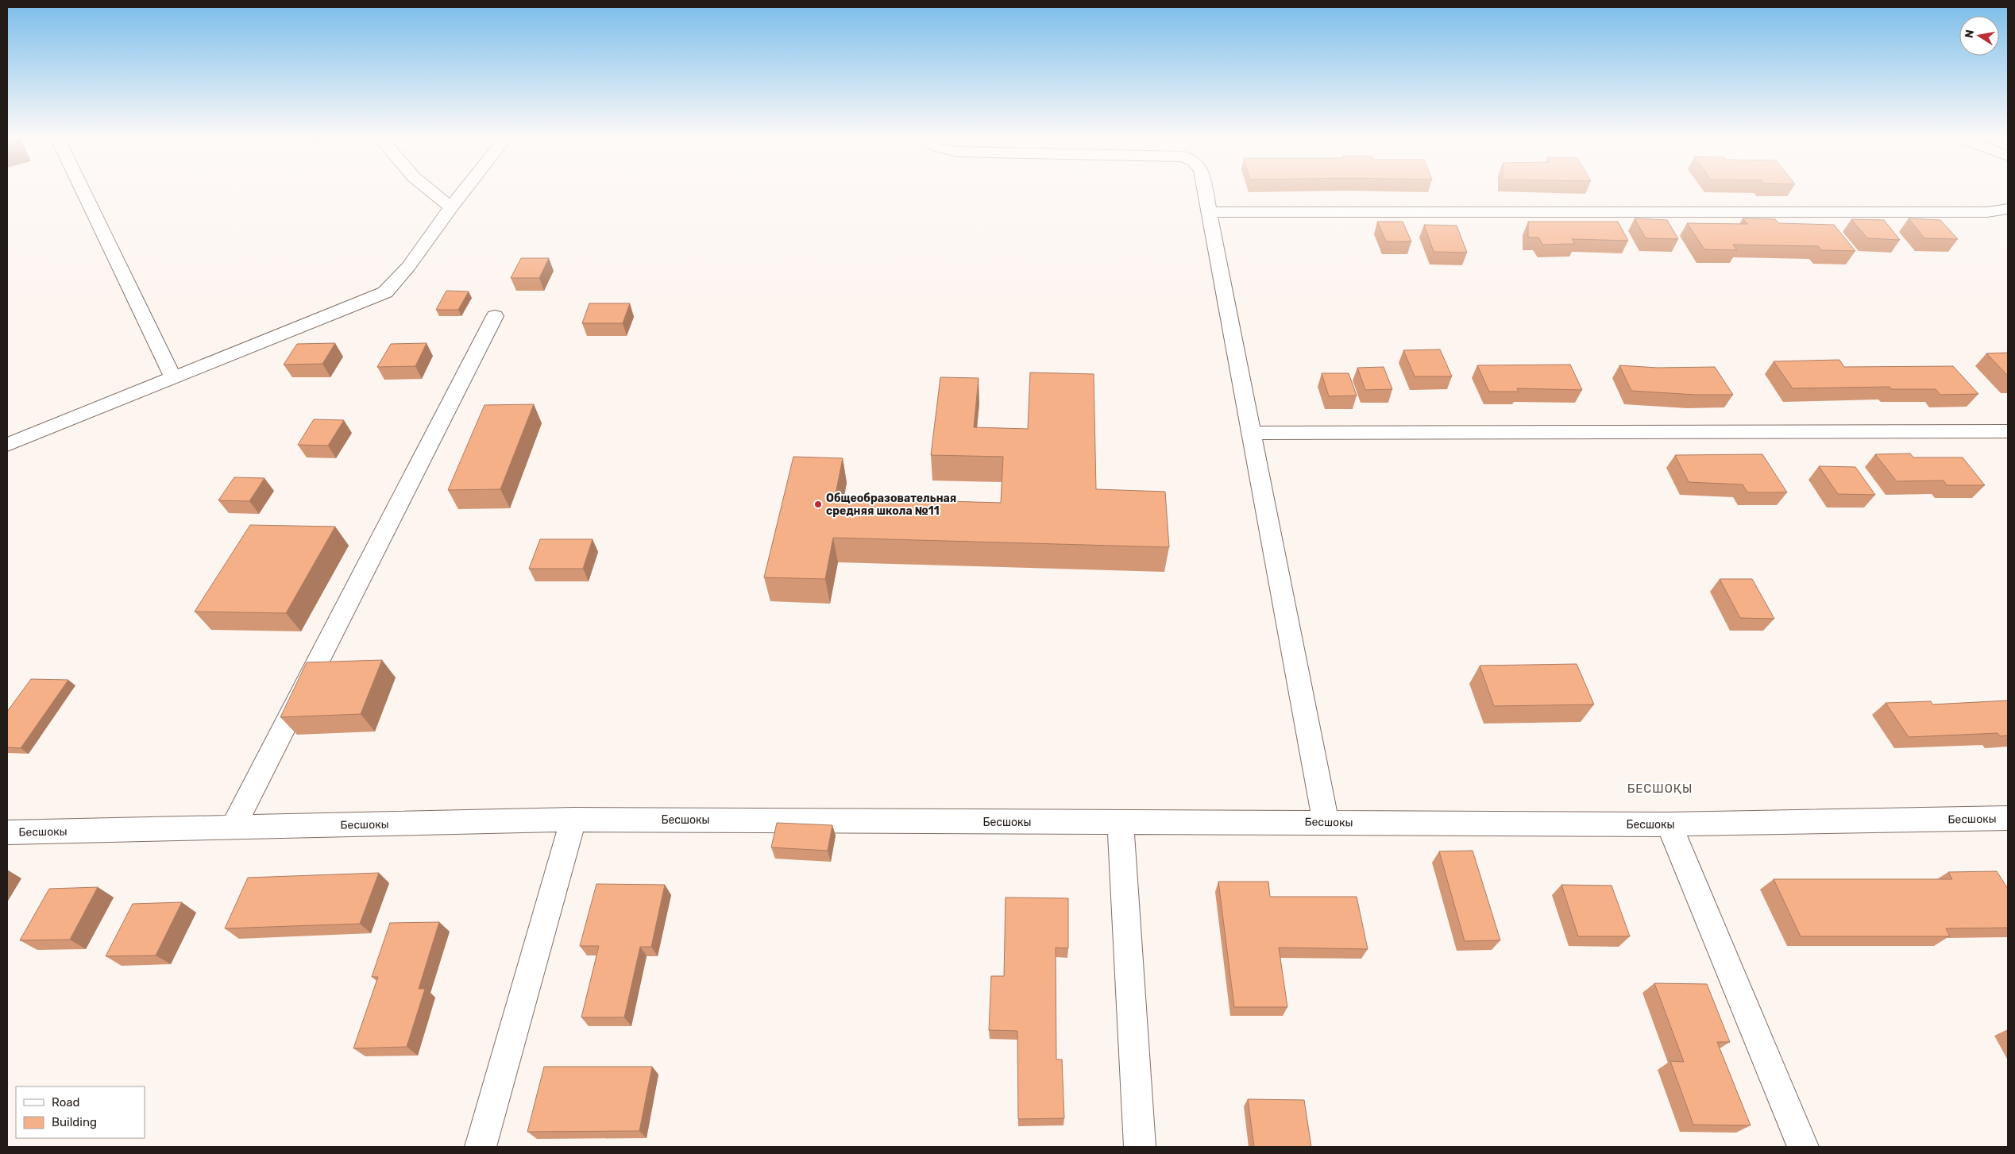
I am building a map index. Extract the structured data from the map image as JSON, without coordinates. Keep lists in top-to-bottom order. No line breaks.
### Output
{"streets":{"street":["Бесшокы"]},"districts":["БЕСШОҚЫ"],"places":["Общеобразовательная средняя школа №11"],"legend":["Road","Building"],"north":"left"}
